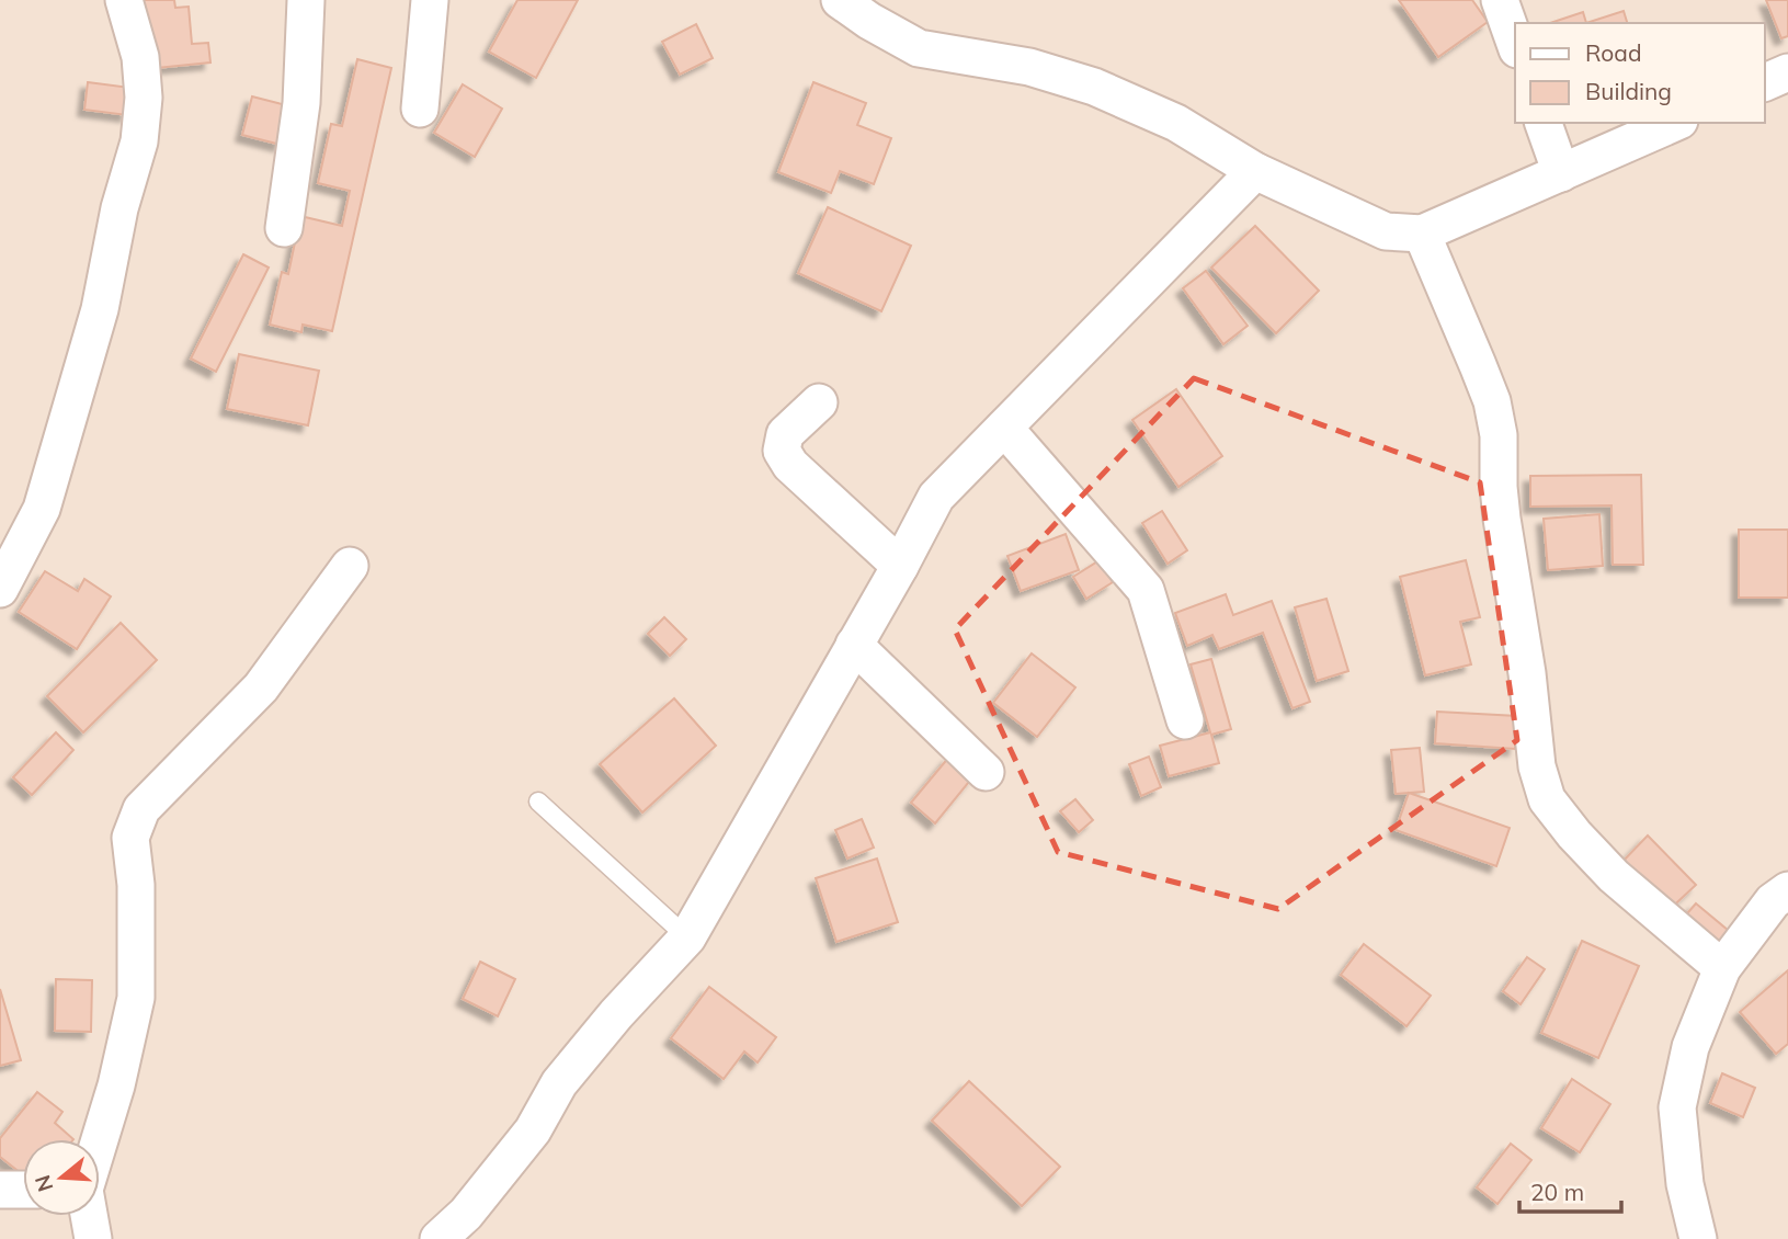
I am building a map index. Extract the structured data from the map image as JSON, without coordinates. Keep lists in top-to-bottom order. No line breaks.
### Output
{"legend":["Road","Building"],"scale_bar":"20 m","north":"left"}
